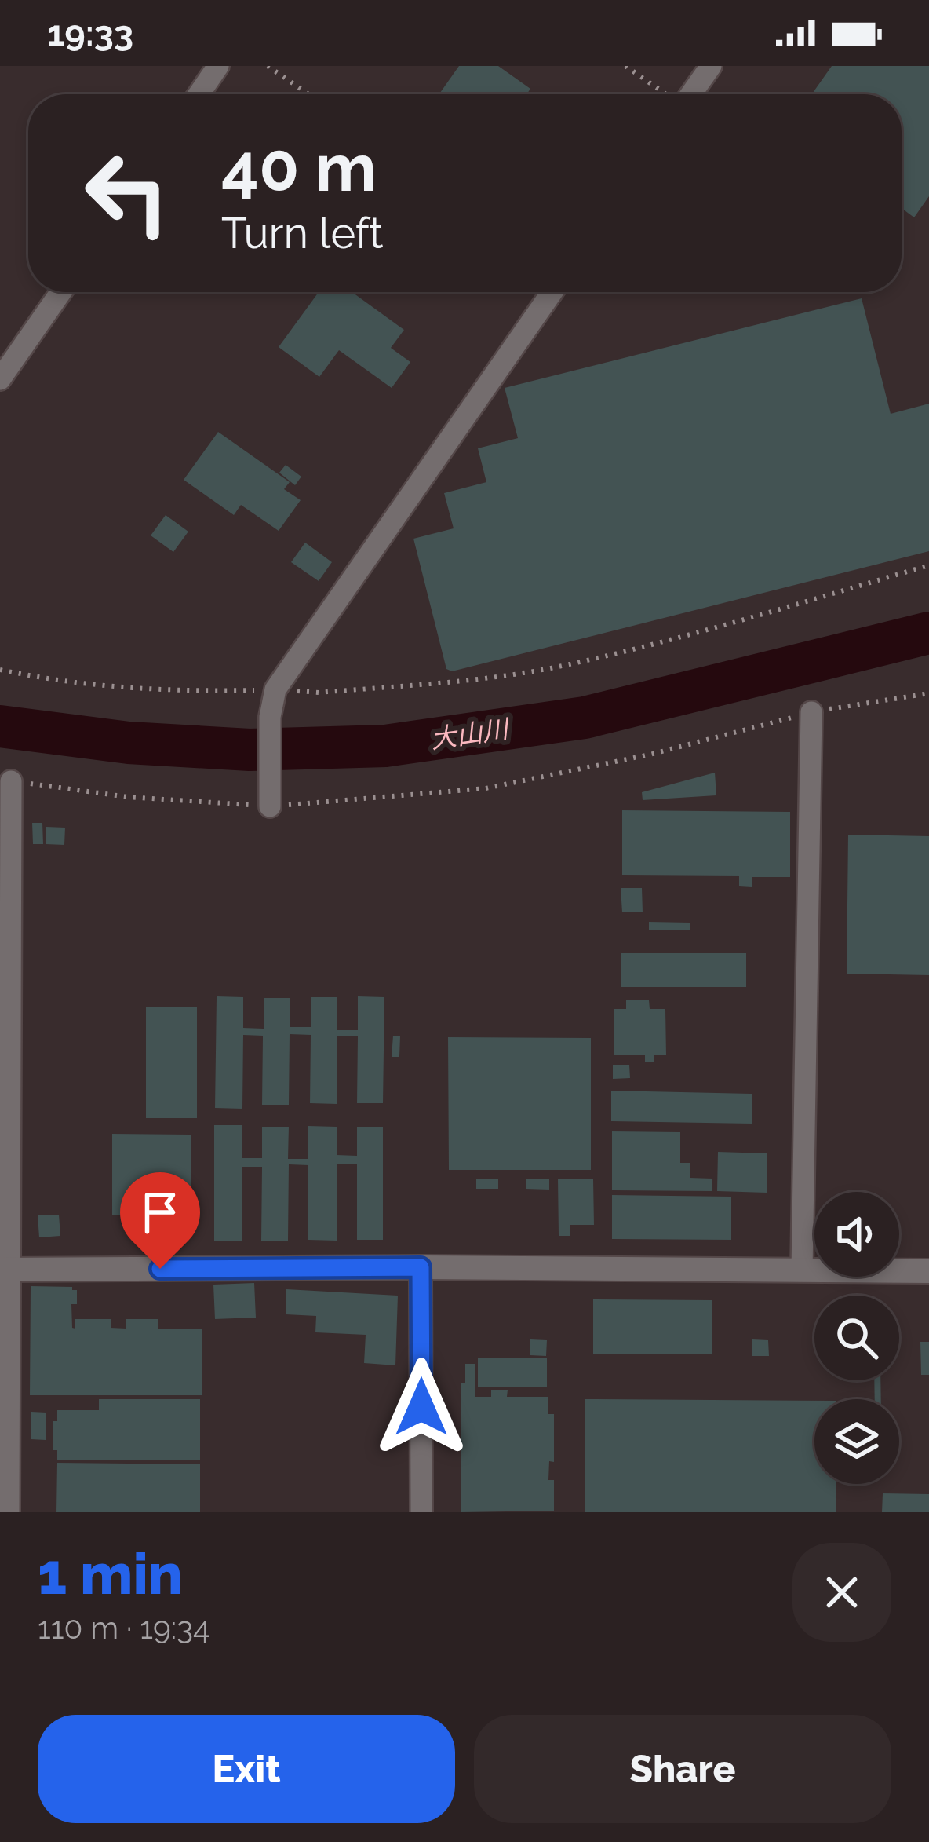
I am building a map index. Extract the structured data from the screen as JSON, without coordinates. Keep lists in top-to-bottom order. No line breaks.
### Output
{"water":["大山川"],"page":{"status":"19:33","turn":["40 m","Turn left"],"heading":["1 min","110 m · 19:34"],"buttons":["Exit","Share"]}}
